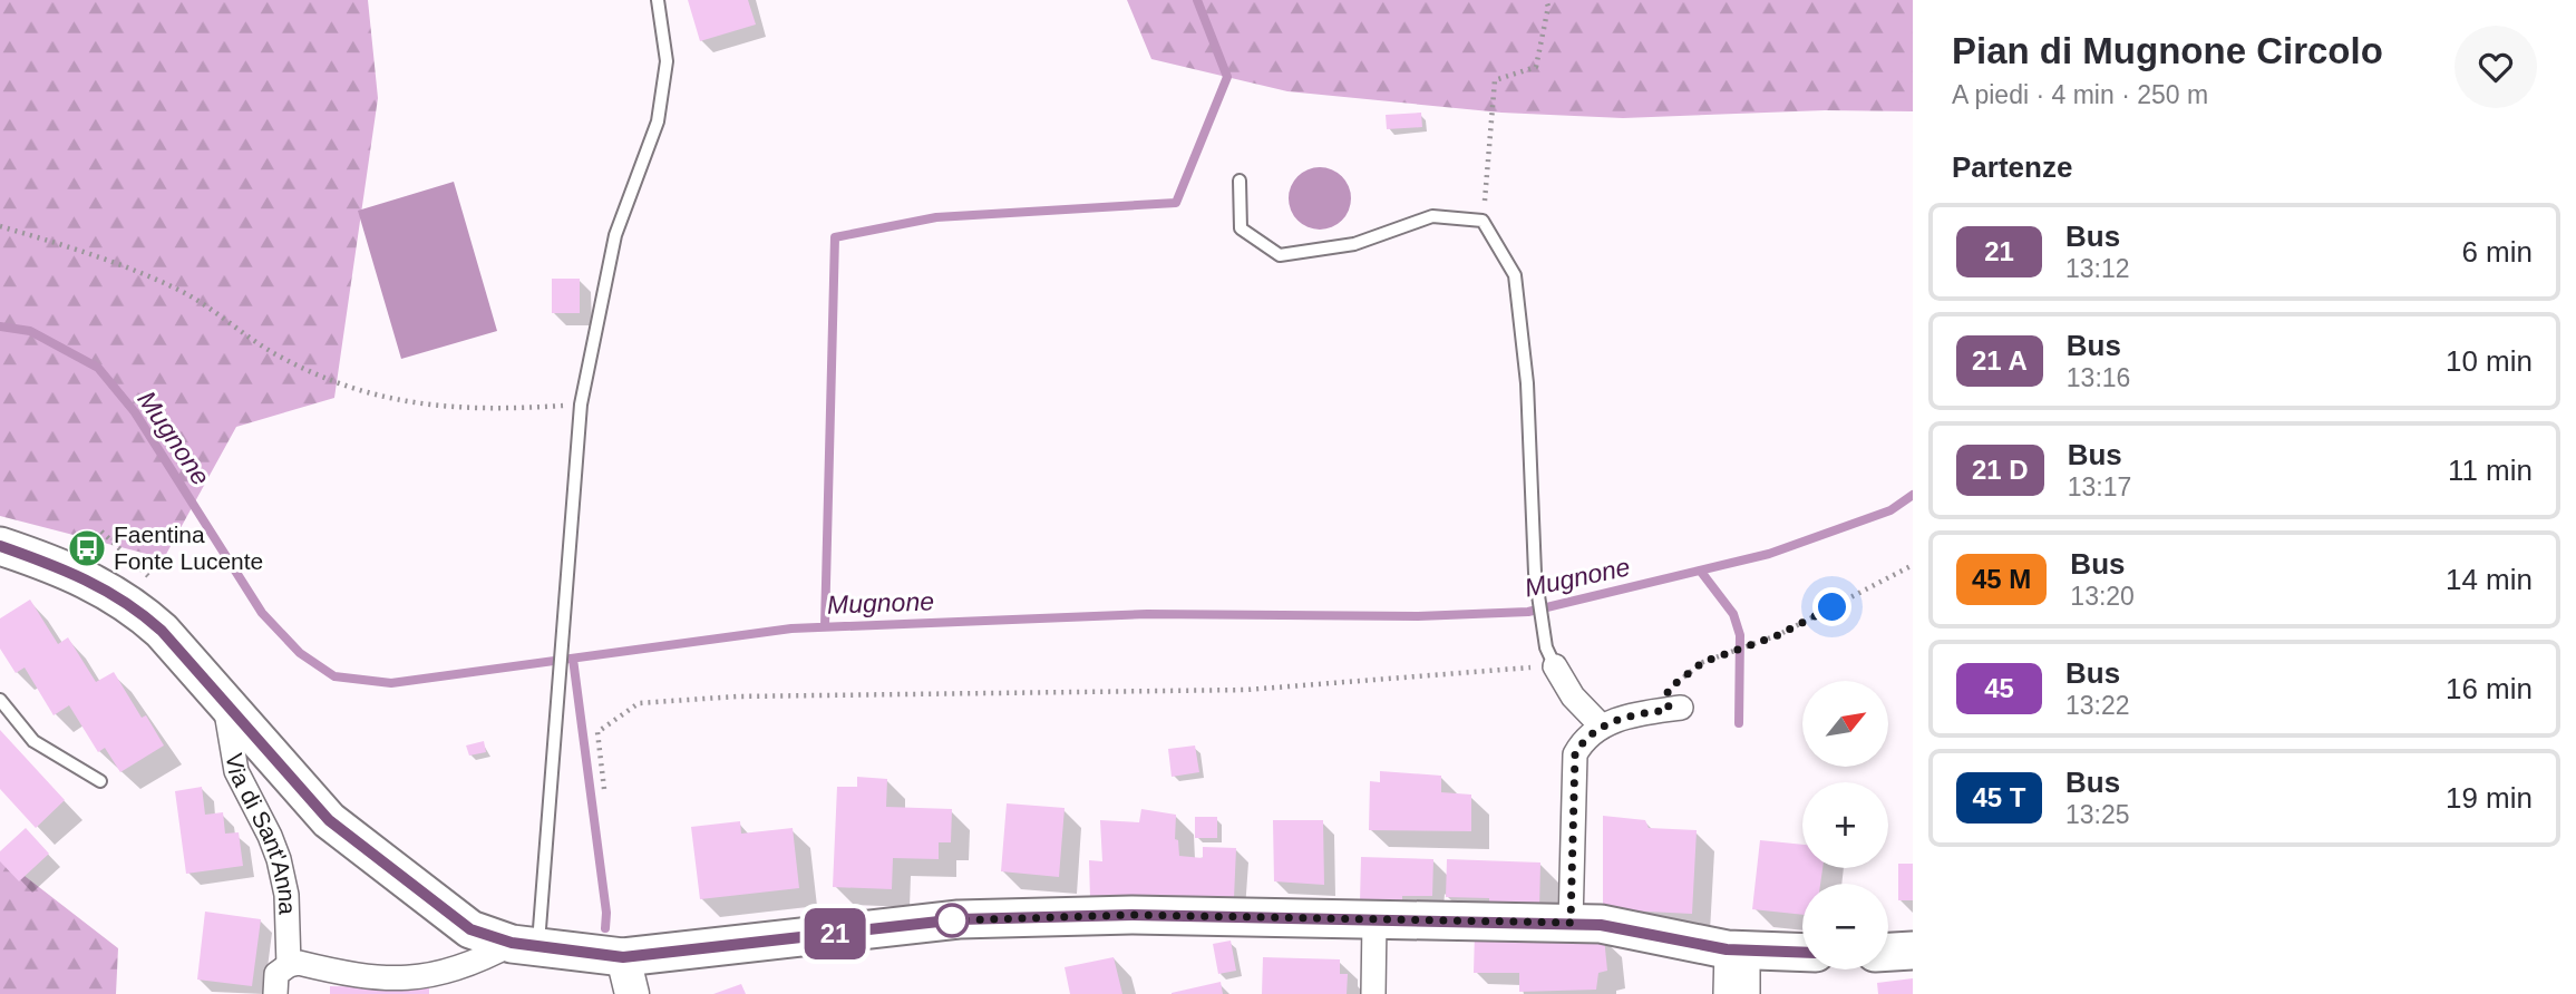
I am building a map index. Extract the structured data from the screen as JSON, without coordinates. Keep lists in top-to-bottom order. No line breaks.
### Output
{"streets":{"street":["Via di Sant'Anna"]},"water":["Mugnone"],"places":{"bus stop":["Faentina Fonte Lucente"]},"lines":["bus line 21"],"north":"top right","page":{"on_map":"21","heading":[["Pian di Mugnone Circolo","A piedi · 4 min · 250 m"],"Partenze"],"list":[{"mark":"21","name":"Bus","note":"13:12","value":"6 min"},{"mark":"21 A","name":"Bus","note":"13:16","value":"10 min"},{"mark":"21 D","name":"Bus","note":"13:17","value":"11 min"},{"mark":"45 M","name":"Bus","note":"13:20","value":"14 min"},{"mark":"45","name":"Bus","note":"13:22","value":"16 min"},{"mark":"45 T","name":"Bus","note":"13:25","value":"19 min"}],"map_buttons":["+","−"]}}
